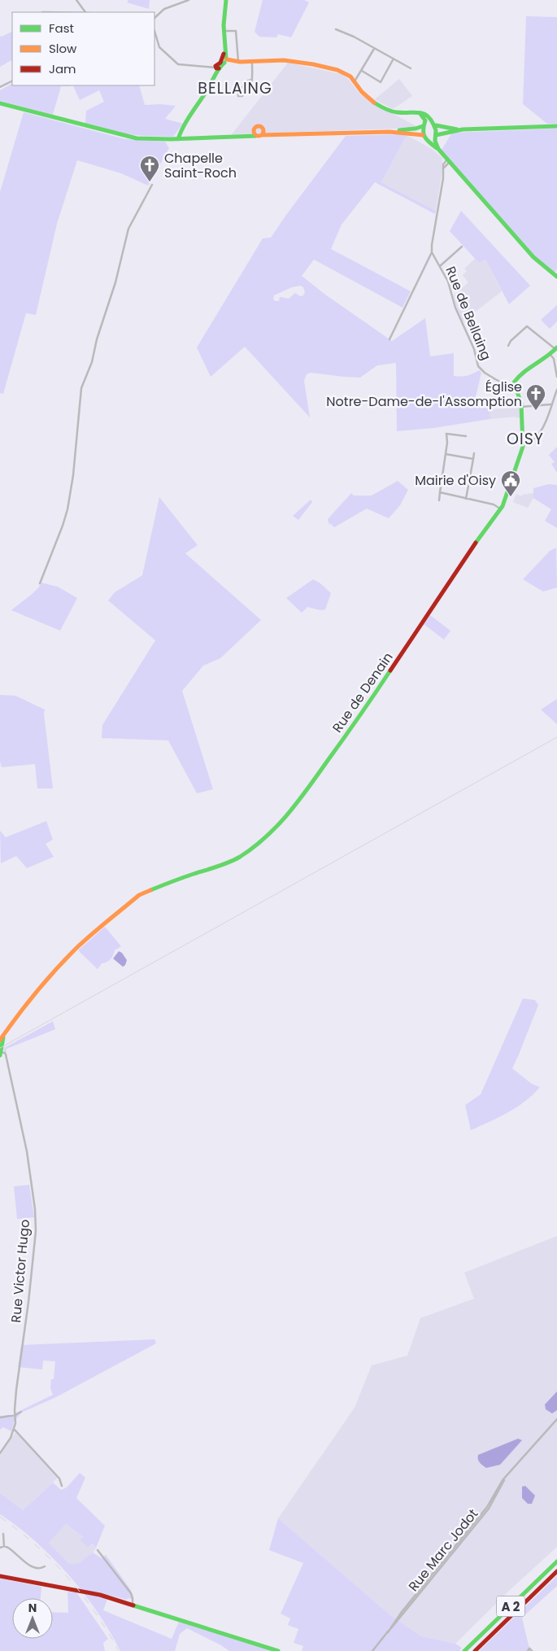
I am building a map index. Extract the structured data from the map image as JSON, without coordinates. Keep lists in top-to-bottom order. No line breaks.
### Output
{"streets":{"main road":["Rue de Denain","A 2"],"street":["Rue de Bellaing","Rue Victor Hugo","Rue Marc Jodot"]},"crossings":[["Rue de Bellaing","Rue de Denain"]],"districts":["BELLAING","OISY"],"places":{"church":["Chapelle Saint-Roch","Église Notre-Dame-de-l'Assomption"],"public building":["Mairie d'Oisy"]},"legend":["Fast","Slow","Jam"],"north":"top"}
